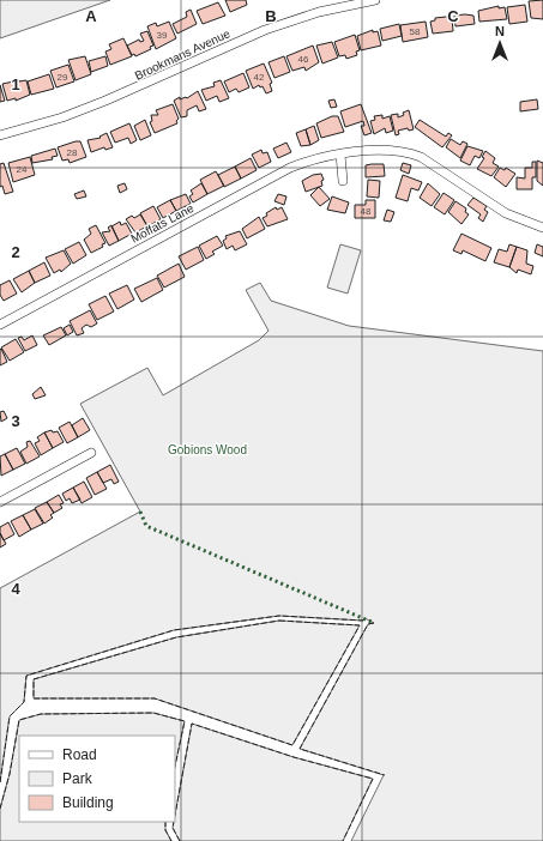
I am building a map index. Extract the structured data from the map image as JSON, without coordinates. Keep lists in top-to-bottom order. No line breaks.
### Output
{"streets":{"street":["Brookmans Avenue","Moffats Lane"]},"parks":["Gobions Wood"],"house_numbers":["58","39","46","29","42","28","24","48"],"legend":["Road","Park","Building"],"north":"top","grid":{"columns":["A","B","C"],"rows":["1","2","3","4"]}}
